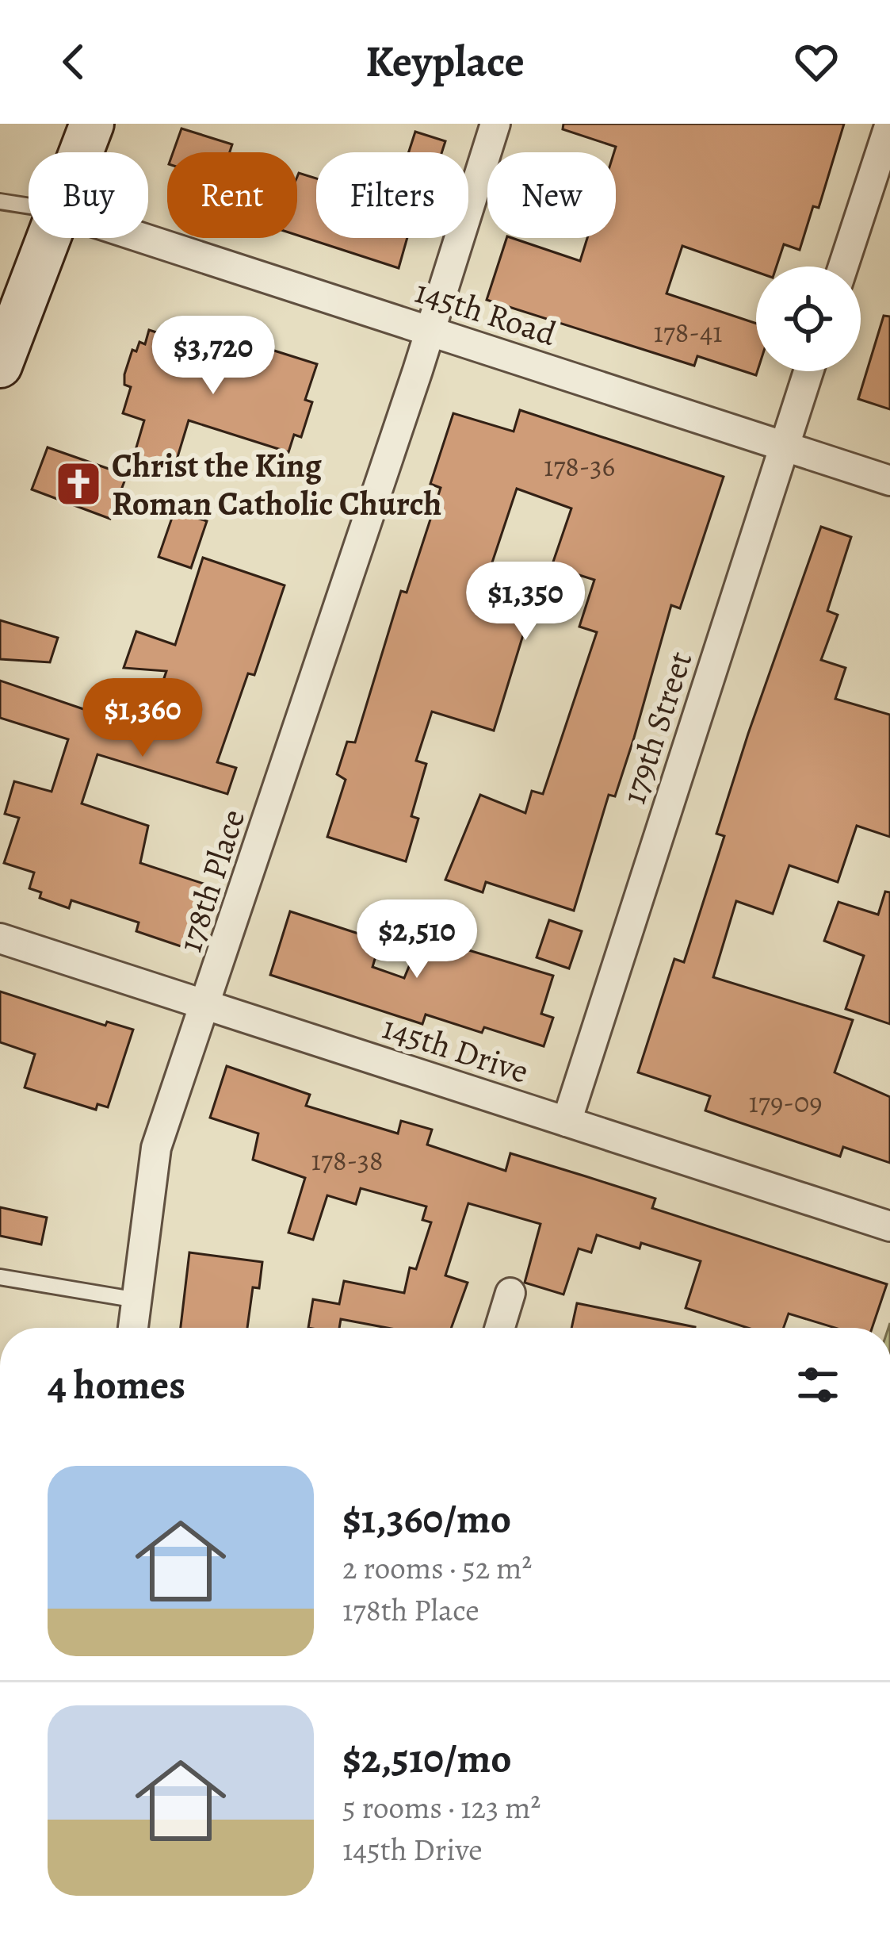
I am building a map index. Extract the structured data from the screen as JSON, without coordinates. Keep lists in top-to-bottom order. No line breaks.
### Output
{"streets":{"street":["145th Road","179th Street","178th Place","145th Drive"]},"crossings":[["145th Road","179th Street"],["145th Road","178th Place"],["179th Street","145th Drive"],["178th Place","145th Drive"]],"places":{"church":["Christ the King Roman Catholic Church"]},"house_numbers":["178-41","178-36","179-09","178-38"],"page":{"header":"Keyplace","chip":["Buy","Rent","Filters","New"],"price":["$3,720","$1,350","$1,360","$2,510"],"heading":"4 homes","list":[{"name":"$1,360/mo","note":"2 rooms · 52 m² · 178th Place"},{"name":"$2,510/mo","note":"5 rooms · 123 m² · 145th Drive"}]}}
